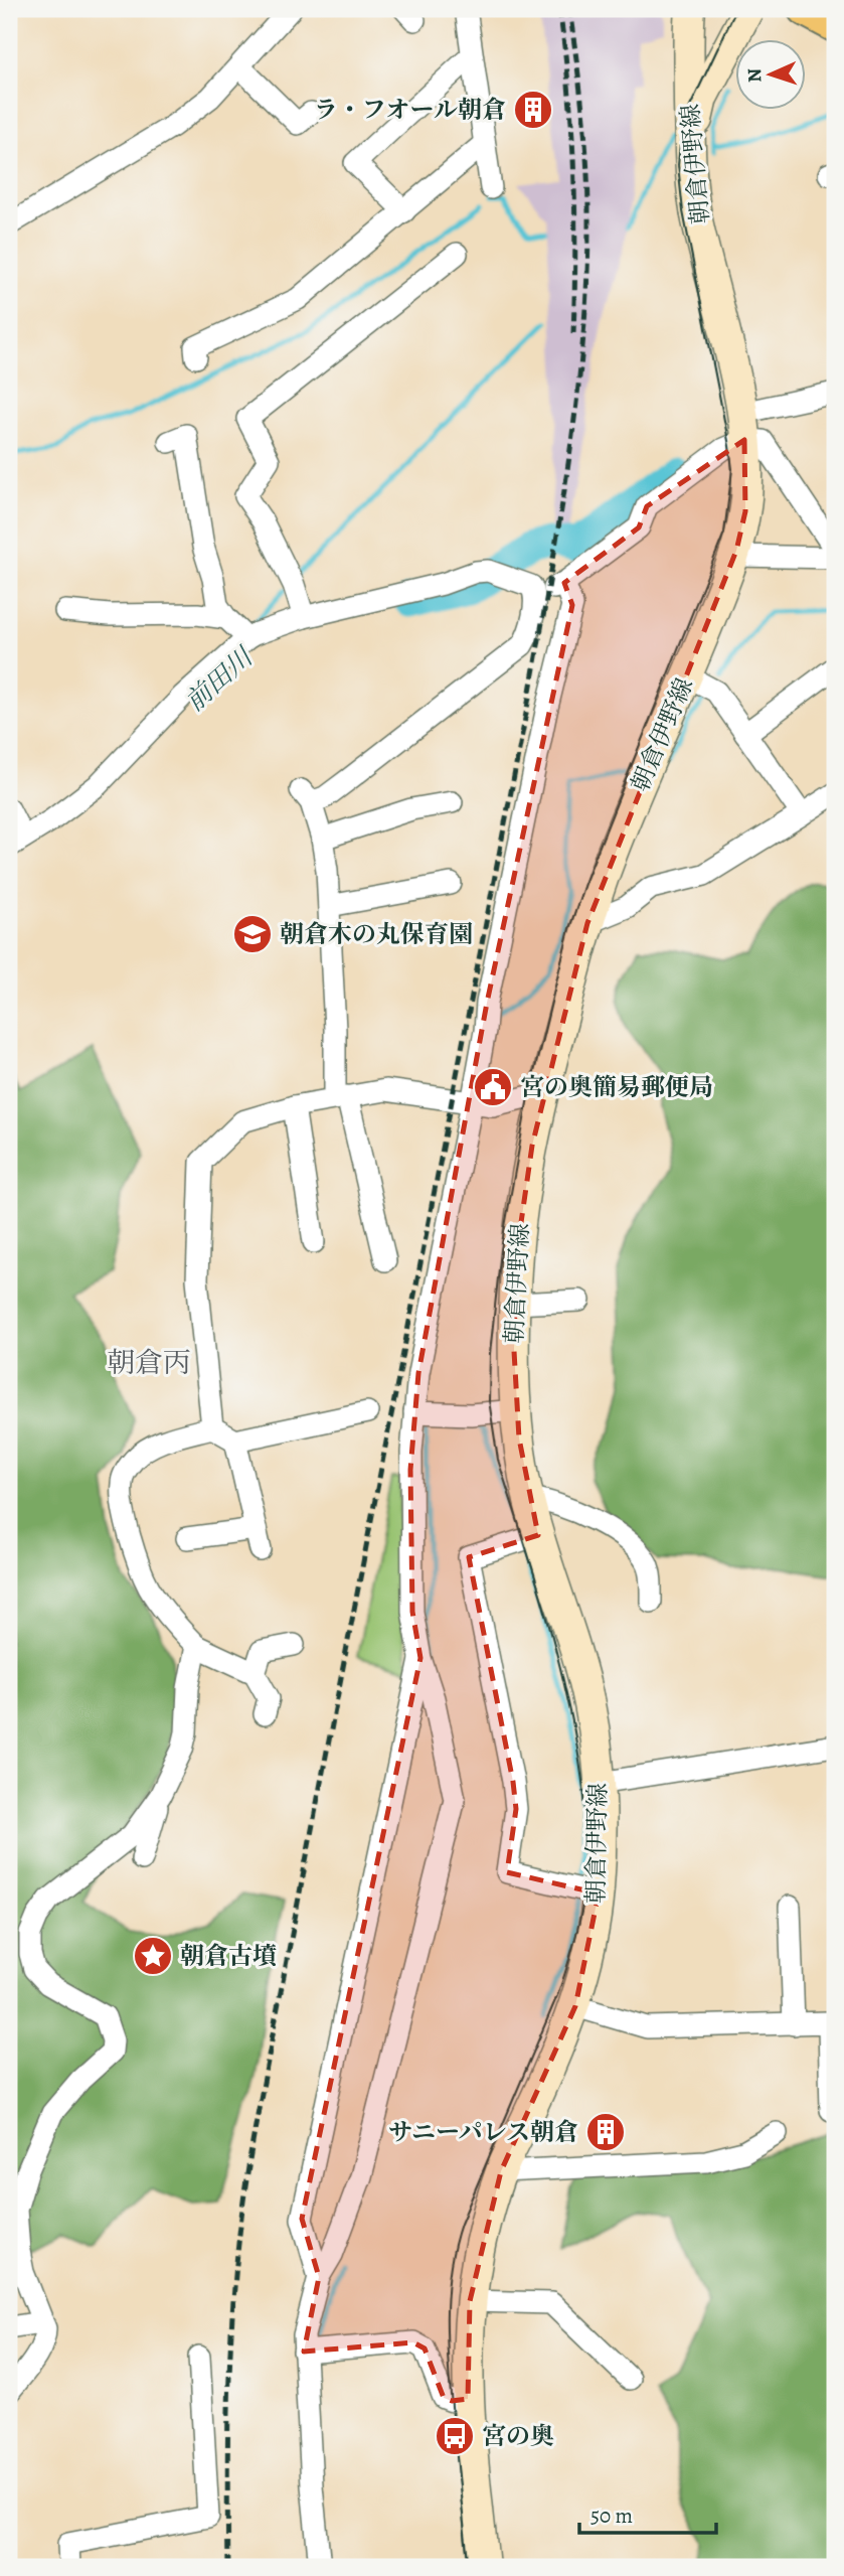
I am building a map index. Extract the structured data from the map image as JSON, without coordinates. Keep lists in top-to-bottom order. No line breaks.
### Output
{"streets":{"main road":["朝倉伊野線"]},"districts":["朝倉丙"],"water":["前田川"],"places":{"building":["ラ・フオール朝倉","サニーパレス朝倉"],"school or university":["朝倉木の丸保育園"],"public building":["宮の奥簡易郵便局"],"place":["朝倉古墳"],"bus stop":["宮の奥"]},"scale_bar":"50 m","north":"left"}
